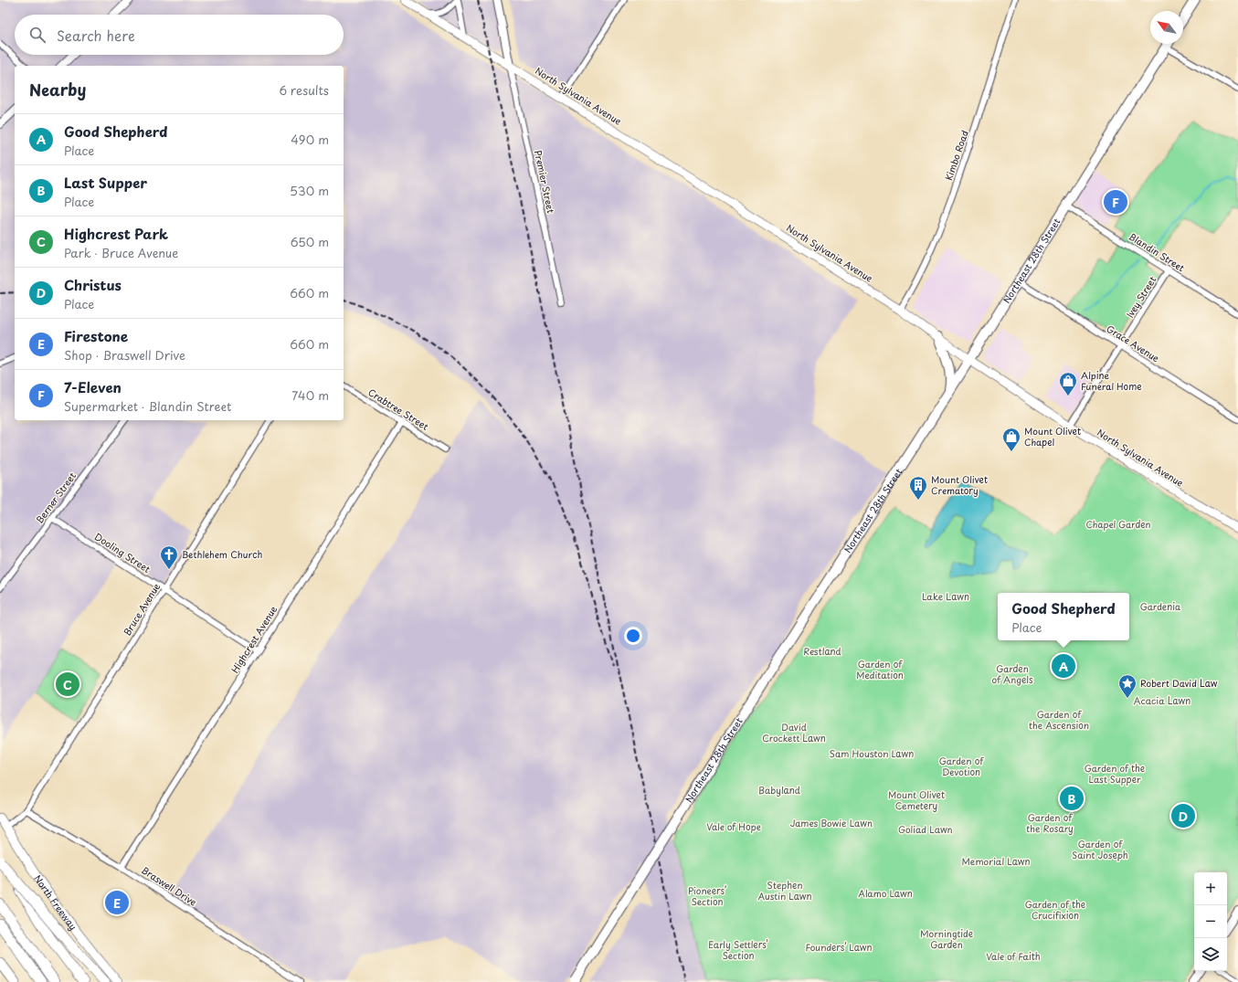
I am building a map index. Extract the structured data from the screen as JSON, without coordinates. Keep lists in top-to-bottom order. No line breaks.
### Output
{"streets":{"main road":["North Sylvania Avenue","Northeast 28th Street","North Freeway"],"street":["Kimbo Road","Premier Street","Blandin Street","Ivey Street","Grace Avenue","Crabtree Street","Berner Street","Dooling Street","Bruce Avenue","Highcrest Avenue","Braswell Drive"]},"crossings":[["North Sylvania Avenue","Kimbo Road"],["North Sylvania Avenue","Premier Street"],["North Sylvania Avenue","Northeast 28th Street"],["North Sylvania Avenue","Ivey Street"],["Blandin Street","Northeast 28th Street"],["Blandin Street","Ivey Street"],["Northeast 28th Street","Grace Avenue"],["Ivey Street","Grace Avenue"],["Crabtree Street","Highcrest Avenue"],["Berner Street","Dooling Street"],["Dooling Street","Bruce Avenue"],["Dooling Street","Highcrest Avenue"],["Bruce Avenue","Braswell Drive"],["Highcrest Avenue","Braswell Drive"]],"parks":["Chapel Garden","Lake Lawn","Gardenia","Restland","Garden of Meditation","Garden of Angels","Acacia Lawn","Garden of the Ascension","David Crockett Lawn","Sam Houston Lawn","Garden of Devotion","Garden of the Last Supper","Babyland","Mount Olivet Cemetery","Garden of the Rosary","James Bowie Lawn","Vale of Hope","Goliad Lawn","Garden of Saint Joseph","Memorial Lawn","Stephen Austin Lawn","Pioneers’ Section","Alamo Lawn","Garden of the Crucifixion","Morningtide Garden","Early Settlers’ Section","Founders’ Lawn","Vale of Faith"],"places":{"shop":["Alpine Funeral Home","Mount Olivet Chapel"],"building":["Mount Olivet Crematory"],"church":["Bethlehem Church"],"place":["Robert David Law"]},"north":"top left","page":{"search":"Search here","heading":["Nearby","6 results"],"list":[{"mark":"A","name":"Good Shepherd","note":"Place","value":"490 m"},{"mark":"B","name":"Last Supper","note":"Place","value":"530 m"},{"mark":"C","name":"Highcrest Park","note":"Park · Bruce Avenue","value":"650 m"},{"mark":"D","name":"Christus","note":"Place","value":"660 m"},{"mark":"E","name":"Firestone","note":"Shop · Braswell Drive","value":"660 m"},{"mark":"F","name":"7-Eleven","note":"Supermarket · Blandin Street","value":"740 m"}],"pins":["F","A","C","B","D","E"],"popup":["Good Shepherd","Place"],"map_buttons":["+","−"]}}
